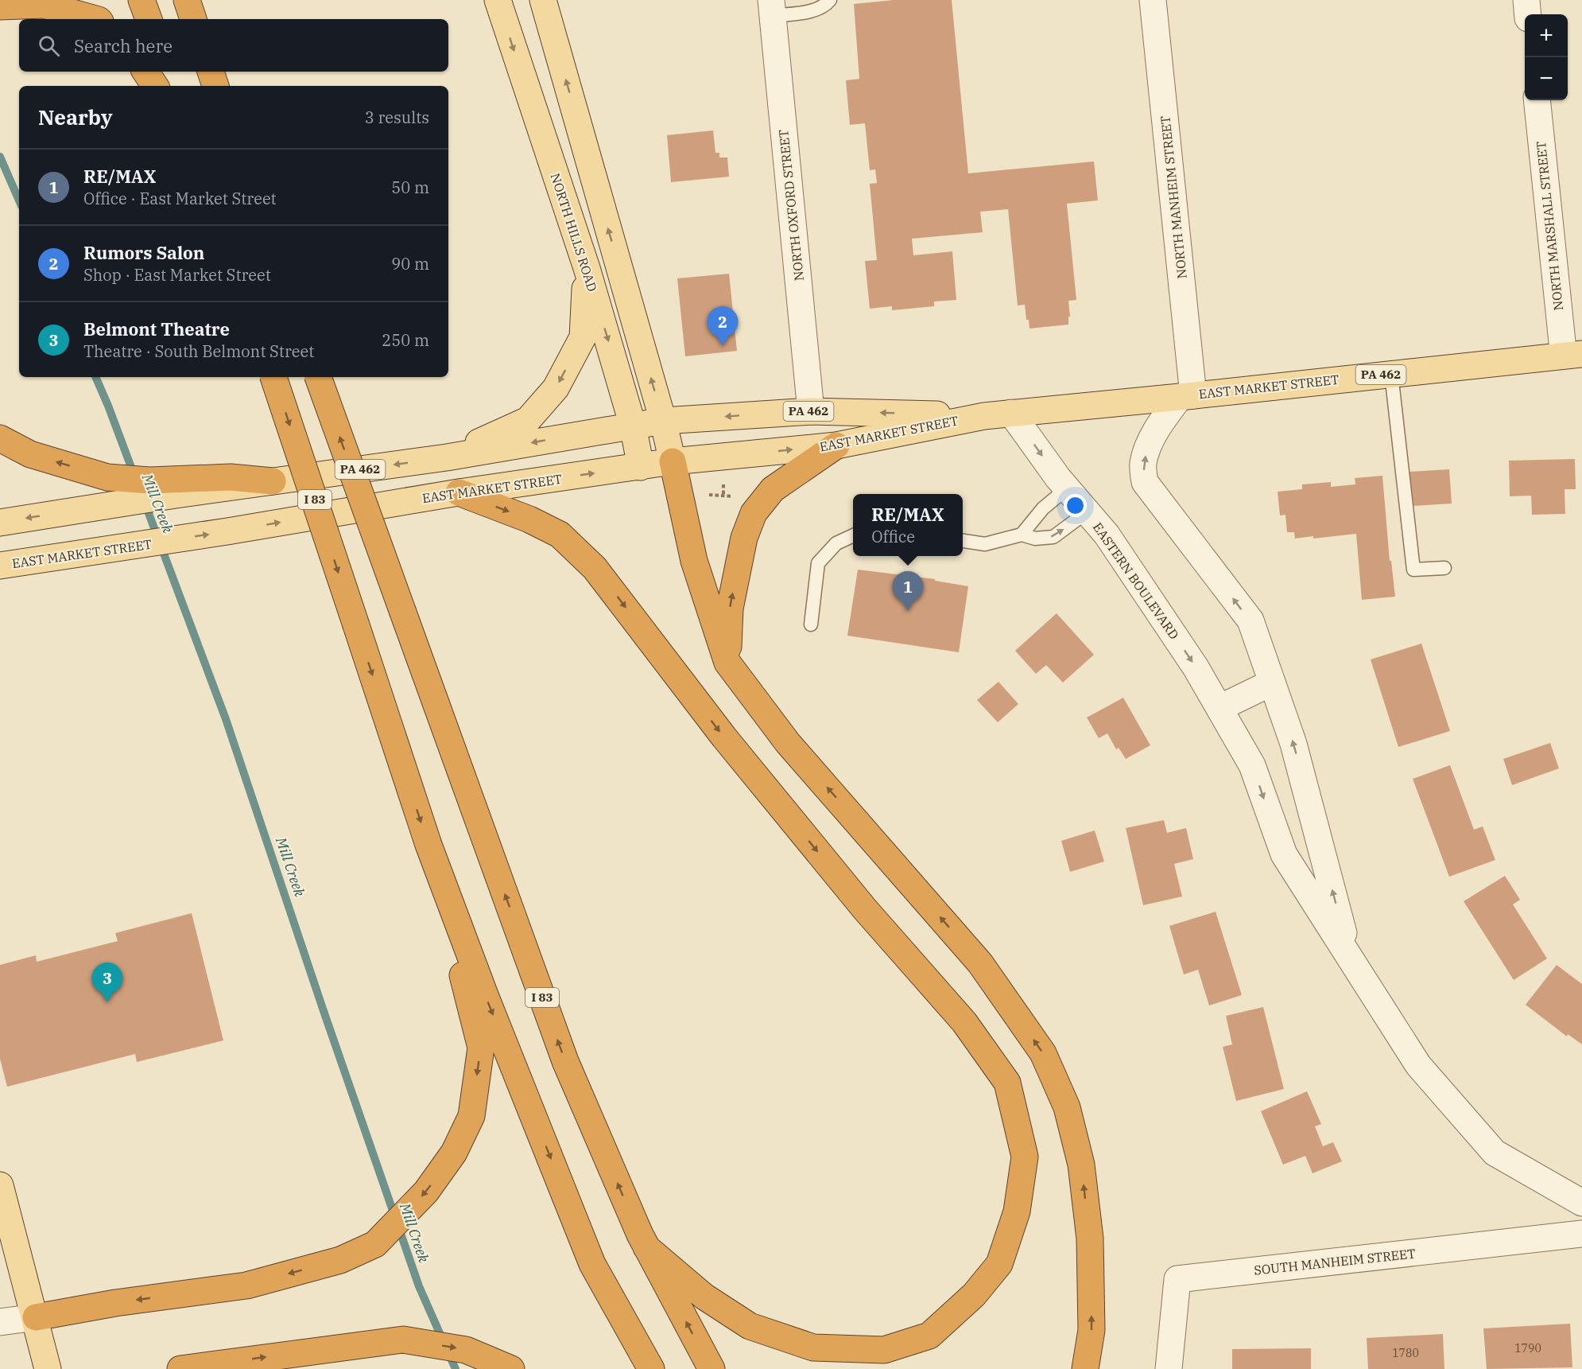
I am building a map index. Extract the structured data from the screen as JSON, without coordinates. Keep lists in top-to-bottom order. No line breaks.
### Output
{"streets":{"highway":["I 83"],"main road":["NORTH HILLS ROAD","PA 462","EAST MARKET STREET"],"street":["NORTH MANHEIM STREET","NORTH OXFORD STREET","NORTH MARSHALL STREET","EASTERN BOULEVARD","SOUTH MANHEIM STREET"]},"crossings":[["NORTH MANHEIM STREET","EAST MARKET STREET"],["NORTH MANHEIM STREET","EASTERN BOULEVARD"],["NORTH OXFORD STREET","EAST MARKET STREET"],["NORTH MARSHALL STREET","EAST MARKET STREET"],["NORTH HILLS ROAD","EAST MARKET STREET"],["EAST MARKET STREET","EASTERN BOULEVARD"]],"water":["Mill Creek"],"house_numbers":["1790","1780"],"page":{"map_buttons":["+","−"],"search":"Search here","heading":["Nearby","3 results"],"list":[{"mark":"1","name":"RE/MAX","note":"Office · East Market Street","value":"50 m"},{"mark":"2","name":"Rumors Salon","note":"Shop · East Market Street","value":"90 m"},{"mark":"3","name":"Belmont Theatre","note":"Theatre · South Belmont Street","value":"250 m"}],"pins":["2","1","3"],"popup":["RE/MAX","Office"]}}
